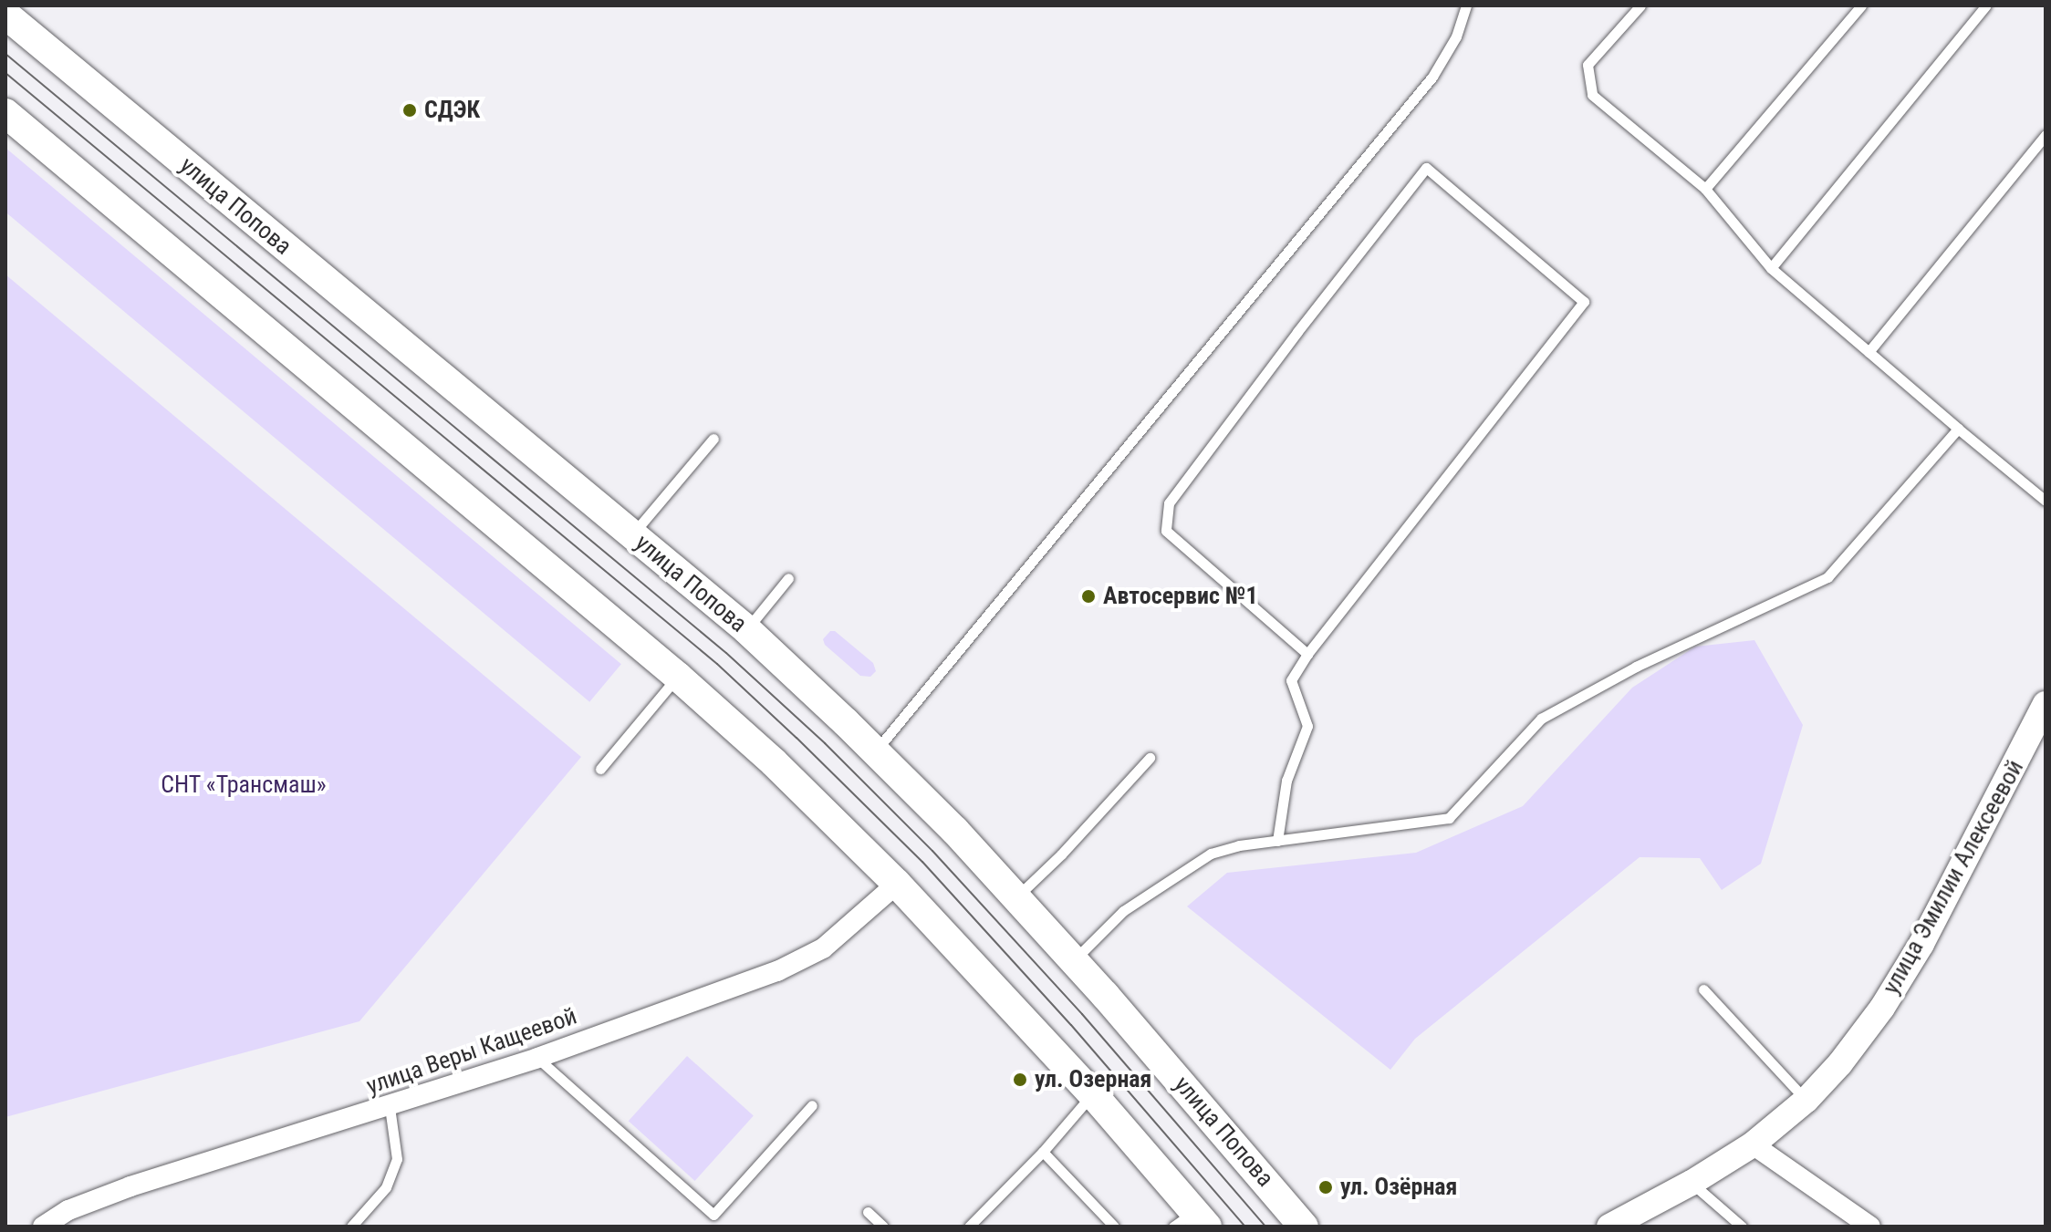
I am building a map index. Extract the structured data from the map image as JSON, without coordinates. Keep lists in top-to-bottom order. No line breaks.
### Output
{"streets":{"main road":["улица Попова"],"street":["улица Эмилии Алексеевой","улица Веры Кащеевой"]},"parks":["СНТ «Трансмаш»"],"places":["СДЭК","Автосервис №1","ул. Озерная","ул. Озёрная"]}
